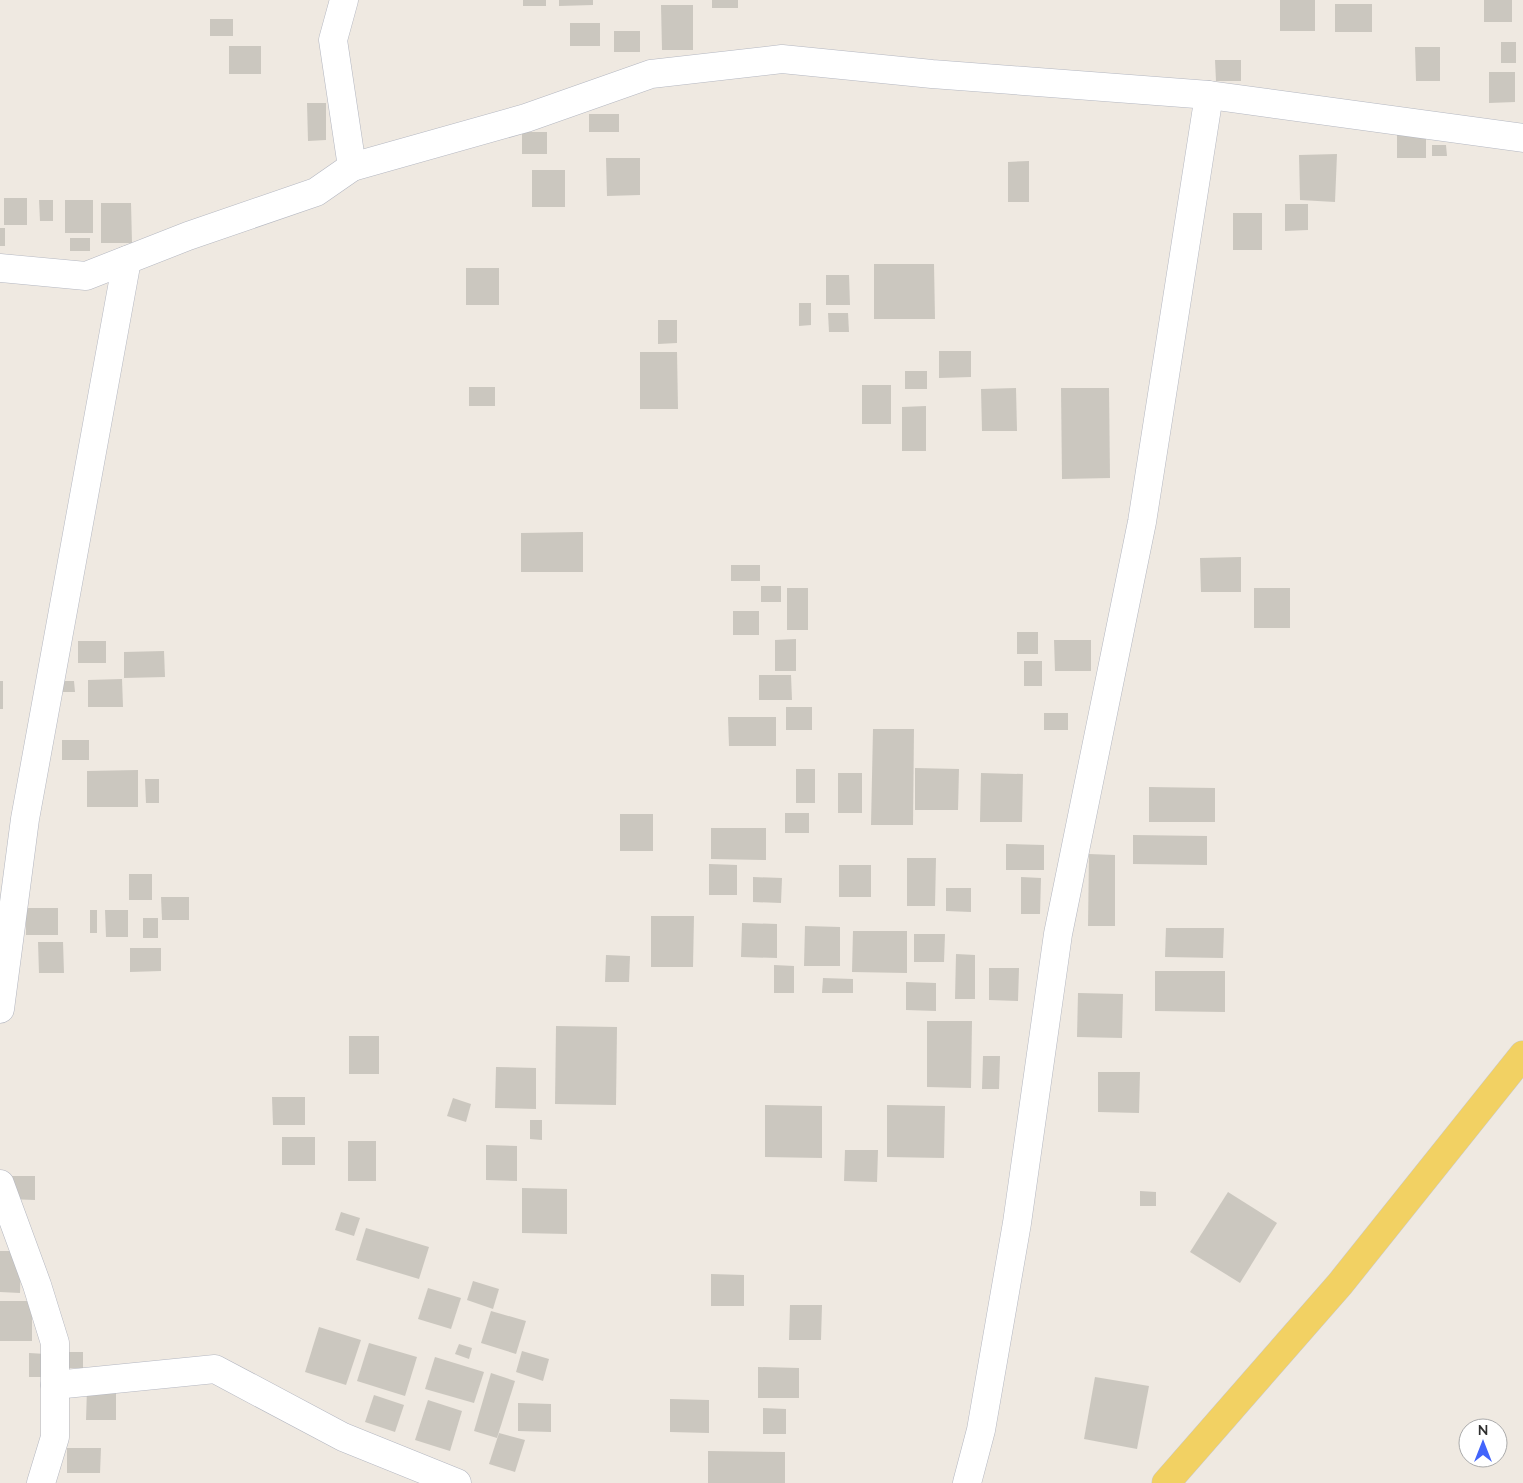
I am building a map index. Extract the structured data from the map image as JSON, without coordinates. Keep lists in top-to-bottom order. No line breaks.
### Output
{"north":"top"}
